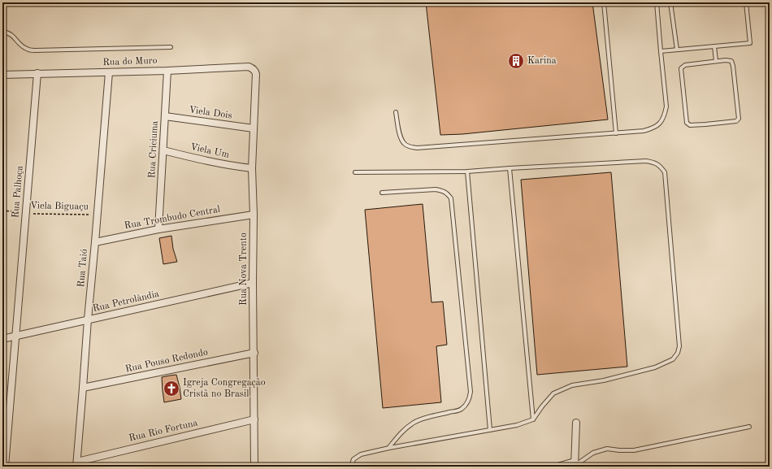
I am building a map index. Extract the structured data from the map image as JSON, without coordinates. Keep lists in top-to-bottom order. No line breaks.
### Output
{"streets":{"street":["Rua do Muro","Viela Dois","Rua Criciuma","Viela Um","Rua Palhoça","Rua Trombudo Central","Rua Taió","Rua Nova Trento","Rua Petrolândia","Rua Pouso Redondo","Rua Rio Fortuna"],"path":["Viela Biguaçu"]},"crossings":[["Rua do Muro","Rua Criciuma"],["Rua do Muro","Rua Palhoça"],["Rua do Muro","Rua Taió"],["Rua do Muro","Rua Nova Trento"],["Viela Dois","Rua Criciuma"],["Viela Dois","Rua Nova Trento"],["Rua Criciuma","Viela Um"],["Rua Criciuma","Rua Trombudo Central"],["Viela Um","Rua Nova Trento"],["Rua Palhoça","Viela Biguaçu"],["Rua Palhoça","Rua Petrolândia"],["Viela Biguaçu","Rua Taió"],["Rua Trombudo Central","Rua Taió"],["Rua Trombudo Central","Rua Nova Trento"],["Rua Taió","Rua Petrolândia"],["Rua Taió","Rua Pouso Redondo"],["Rua Taió","Rua Rio Fortuna"],["Rua Nova Trento","Rua Petrolândia"],["Rua Nova Trento","Rua Pouso Redondo"],["Rua Nova Trento","Rua Rio Fortuna"]],"places":{"building":["Karina"],"church":["Igreja Congregação Cristã no Brasil"]}}
